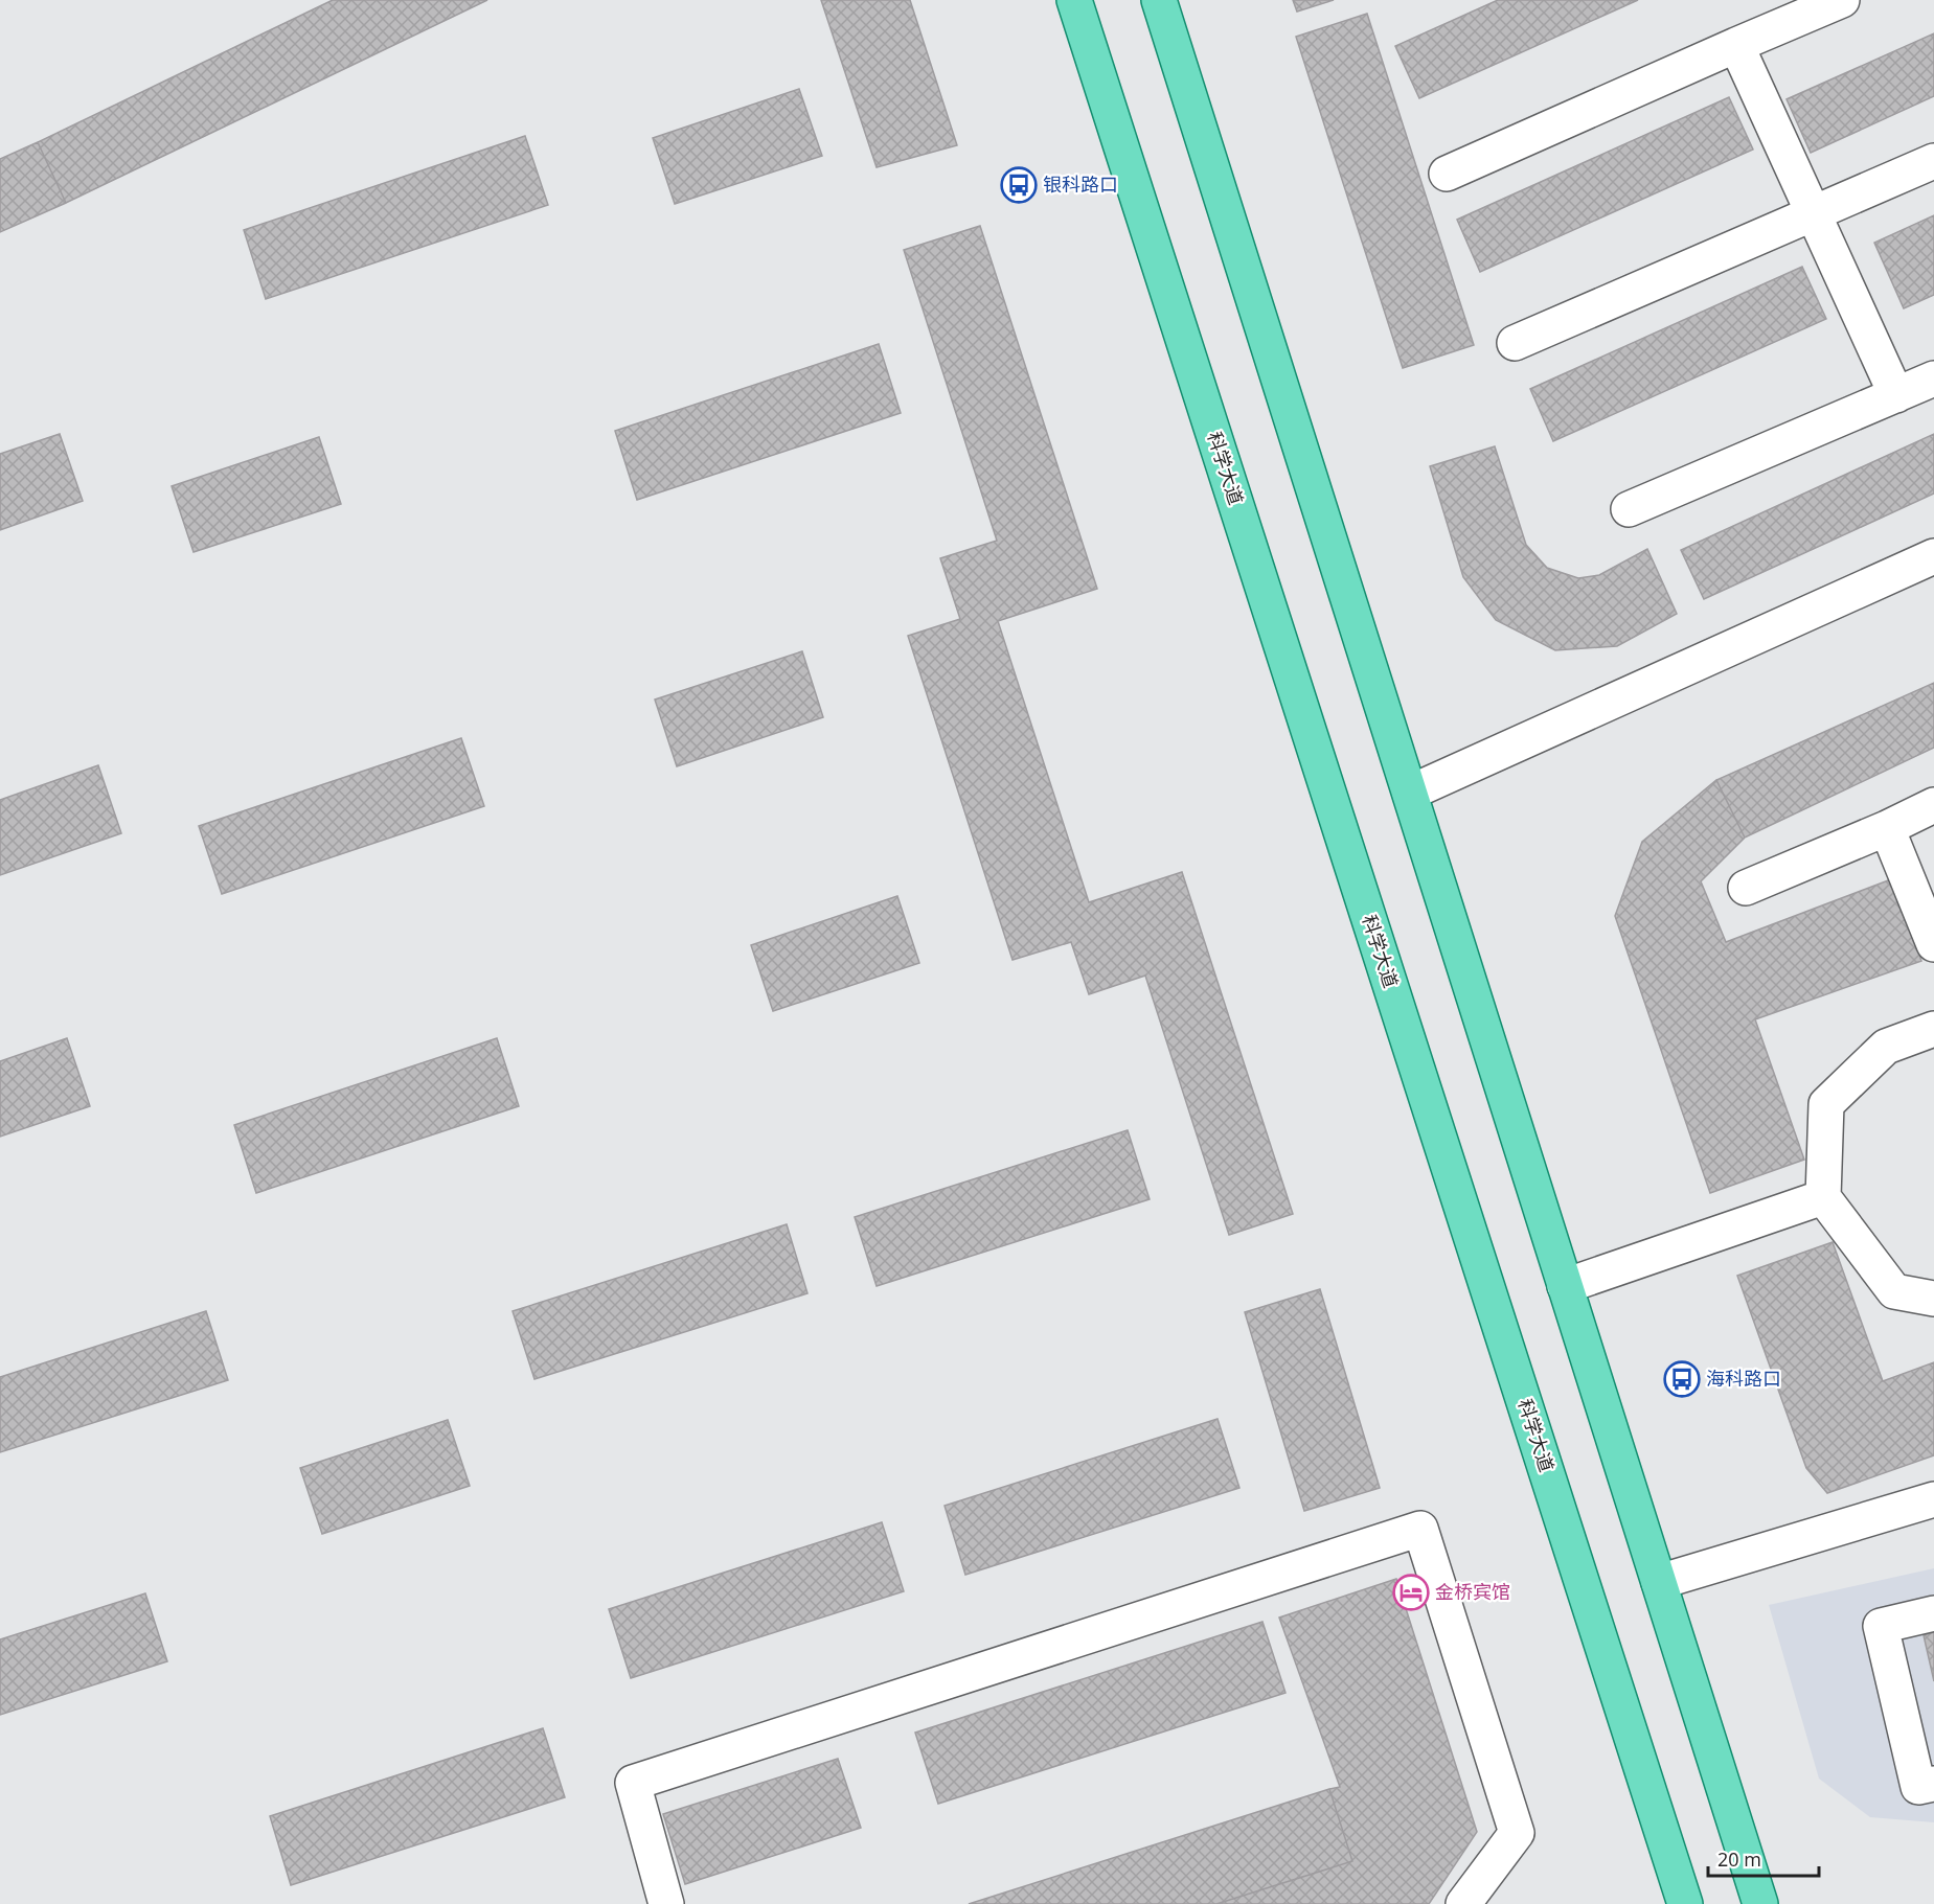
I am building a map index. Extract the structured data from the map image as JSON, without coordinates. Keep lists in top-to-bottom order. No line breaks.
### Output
{"streets":{"main road":["科学大道"]},"places":{"bus stop":["银科路口","海科路口"],"hotel":["金桥宾馆"]},"scale_bar":"20 m"}
